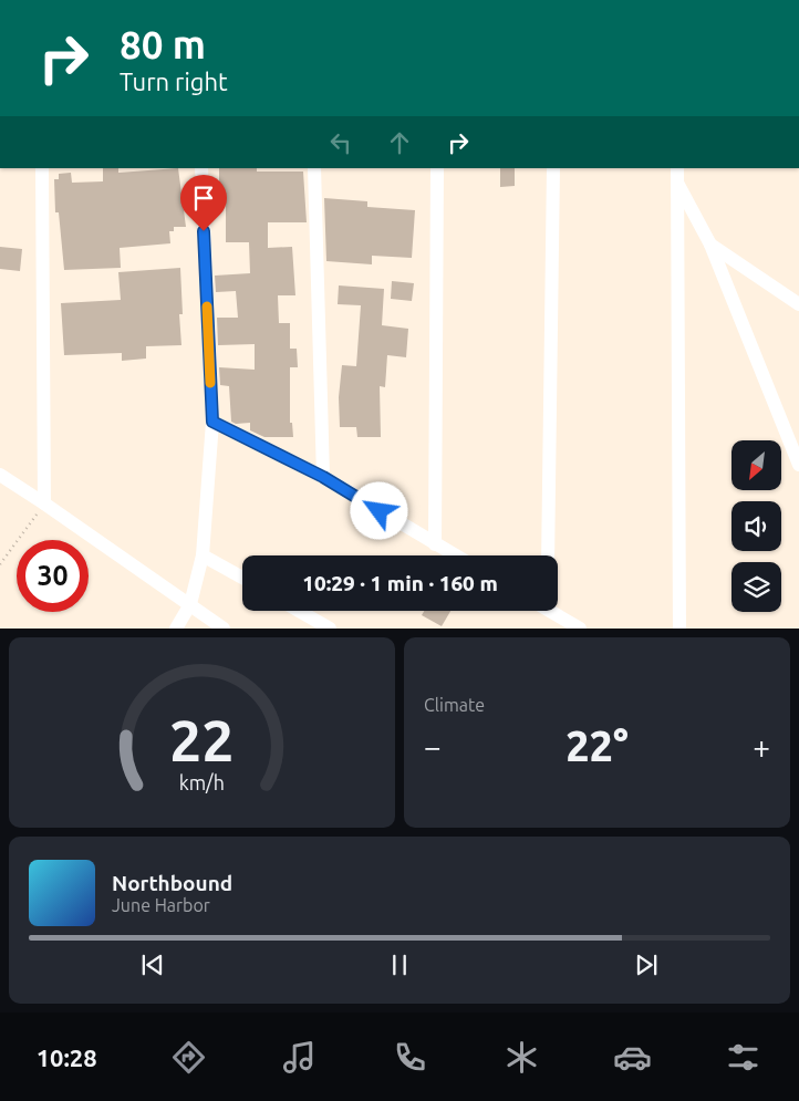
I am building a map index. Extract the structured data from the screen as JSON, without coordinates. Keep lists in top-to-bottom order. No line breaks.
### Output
{"north":"bottom left","page":{"turn":["80 m","Turn right"],"limit":"30","trip":"10:29 · 1 min · 160 m","tile":"Climate","heat":["−","22°","+"],"song":["Northbound","June Harbor"],"tabs":"10:28","gauge":["22","km/h"]}}
